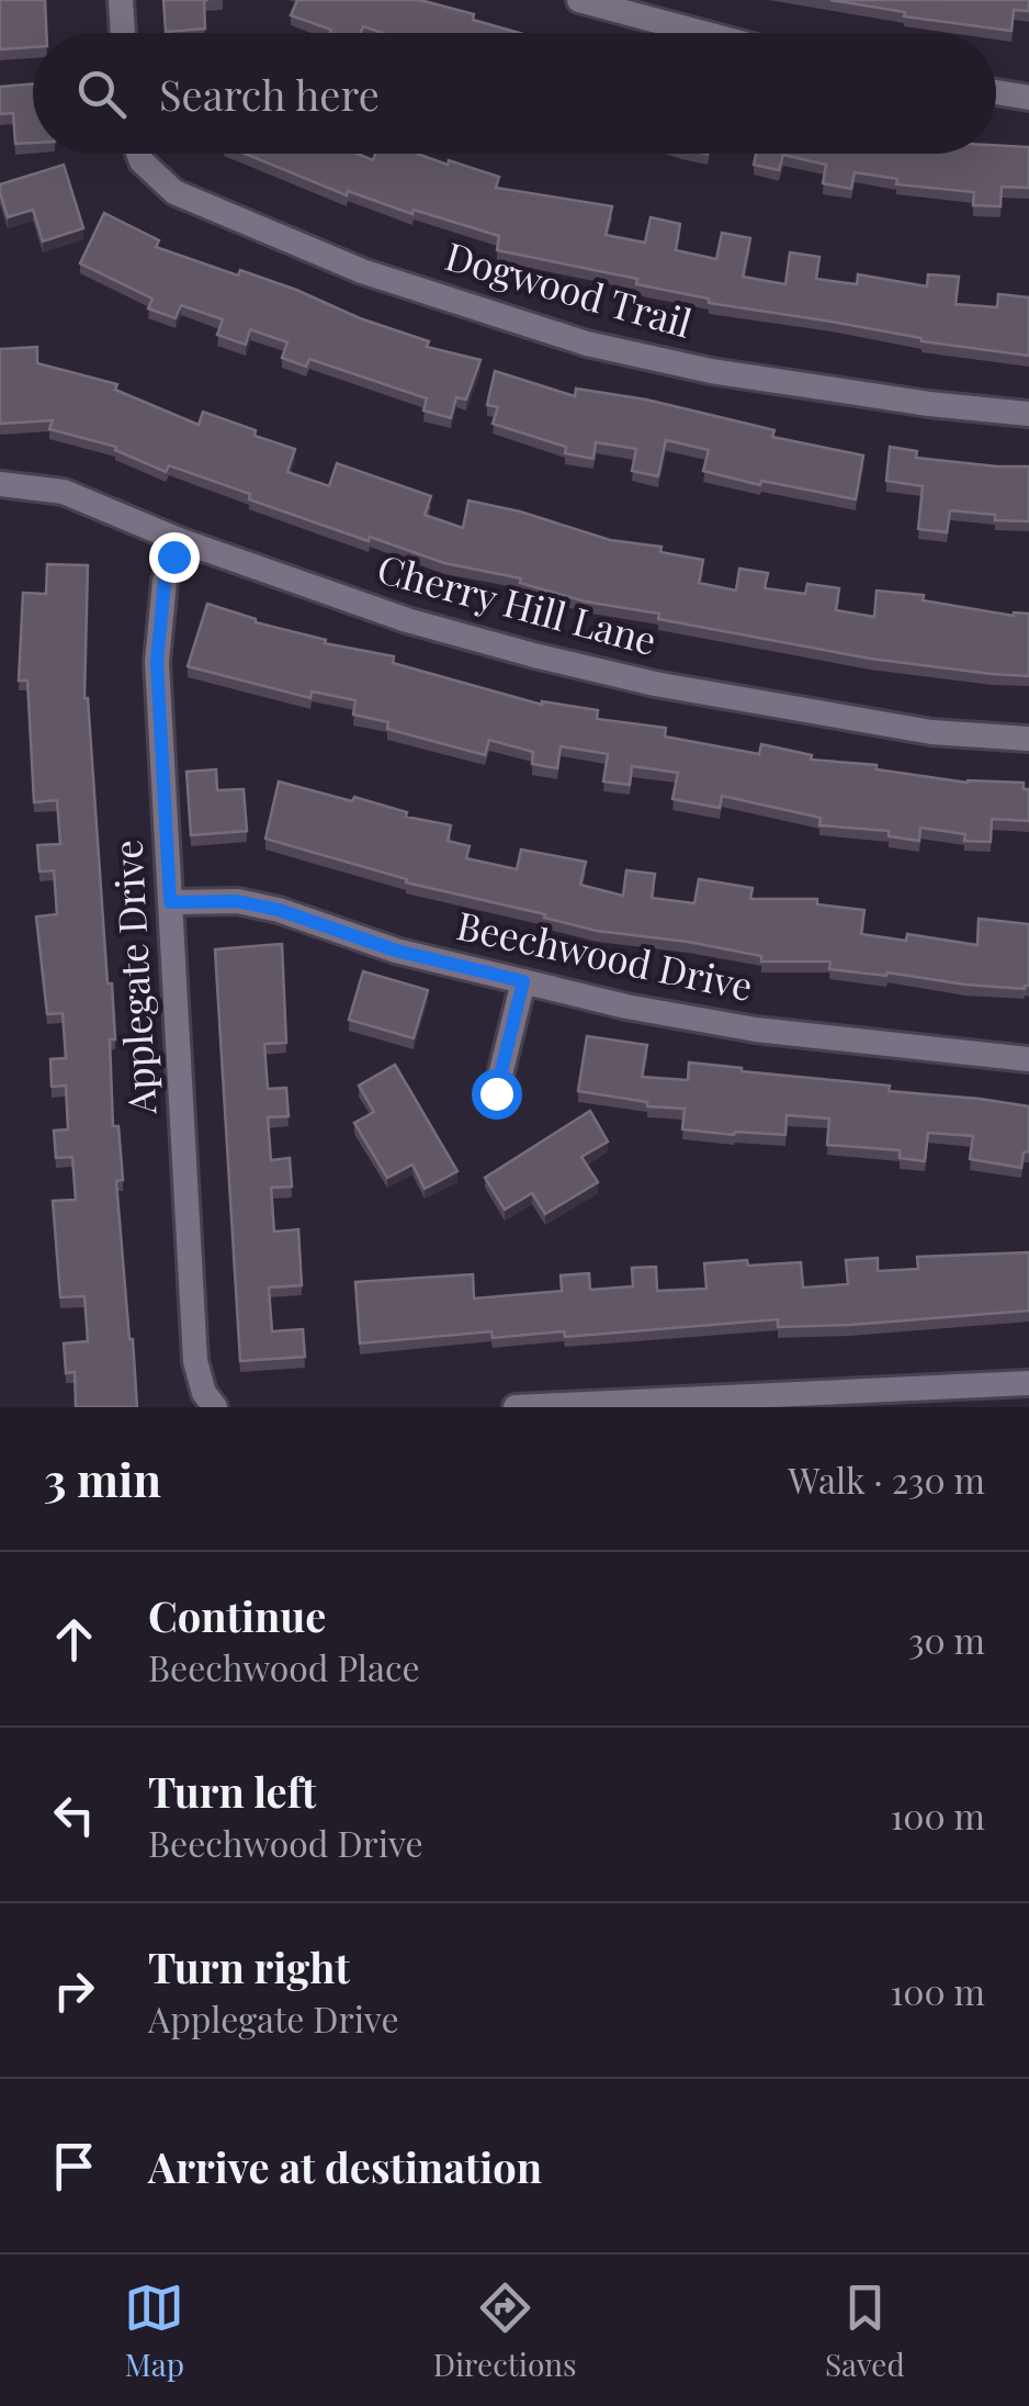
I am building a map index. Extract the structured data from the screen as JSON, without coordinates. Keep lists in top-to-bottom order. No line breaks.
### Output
{"streets":{"street":["Dogwood Trail","Cherry Hill Lane","Beechwood Drive","Applegate Drive"]},"crossings":[["Cherry Hill Lane","Applegate Drive"],["Beechwood Drive","Applegate Drive"]],"page":{"search":"Search here","heading":["3 min","Walk · 230 m"],"list":[["Continue","Beechwood Place","30 m"],["Turn left","Beechwood Drive","100 m"],["Turn right","Applegate Drive","100 m"],"Arrive at destination"],"nav":["Map","Directions","Saved"]}}
